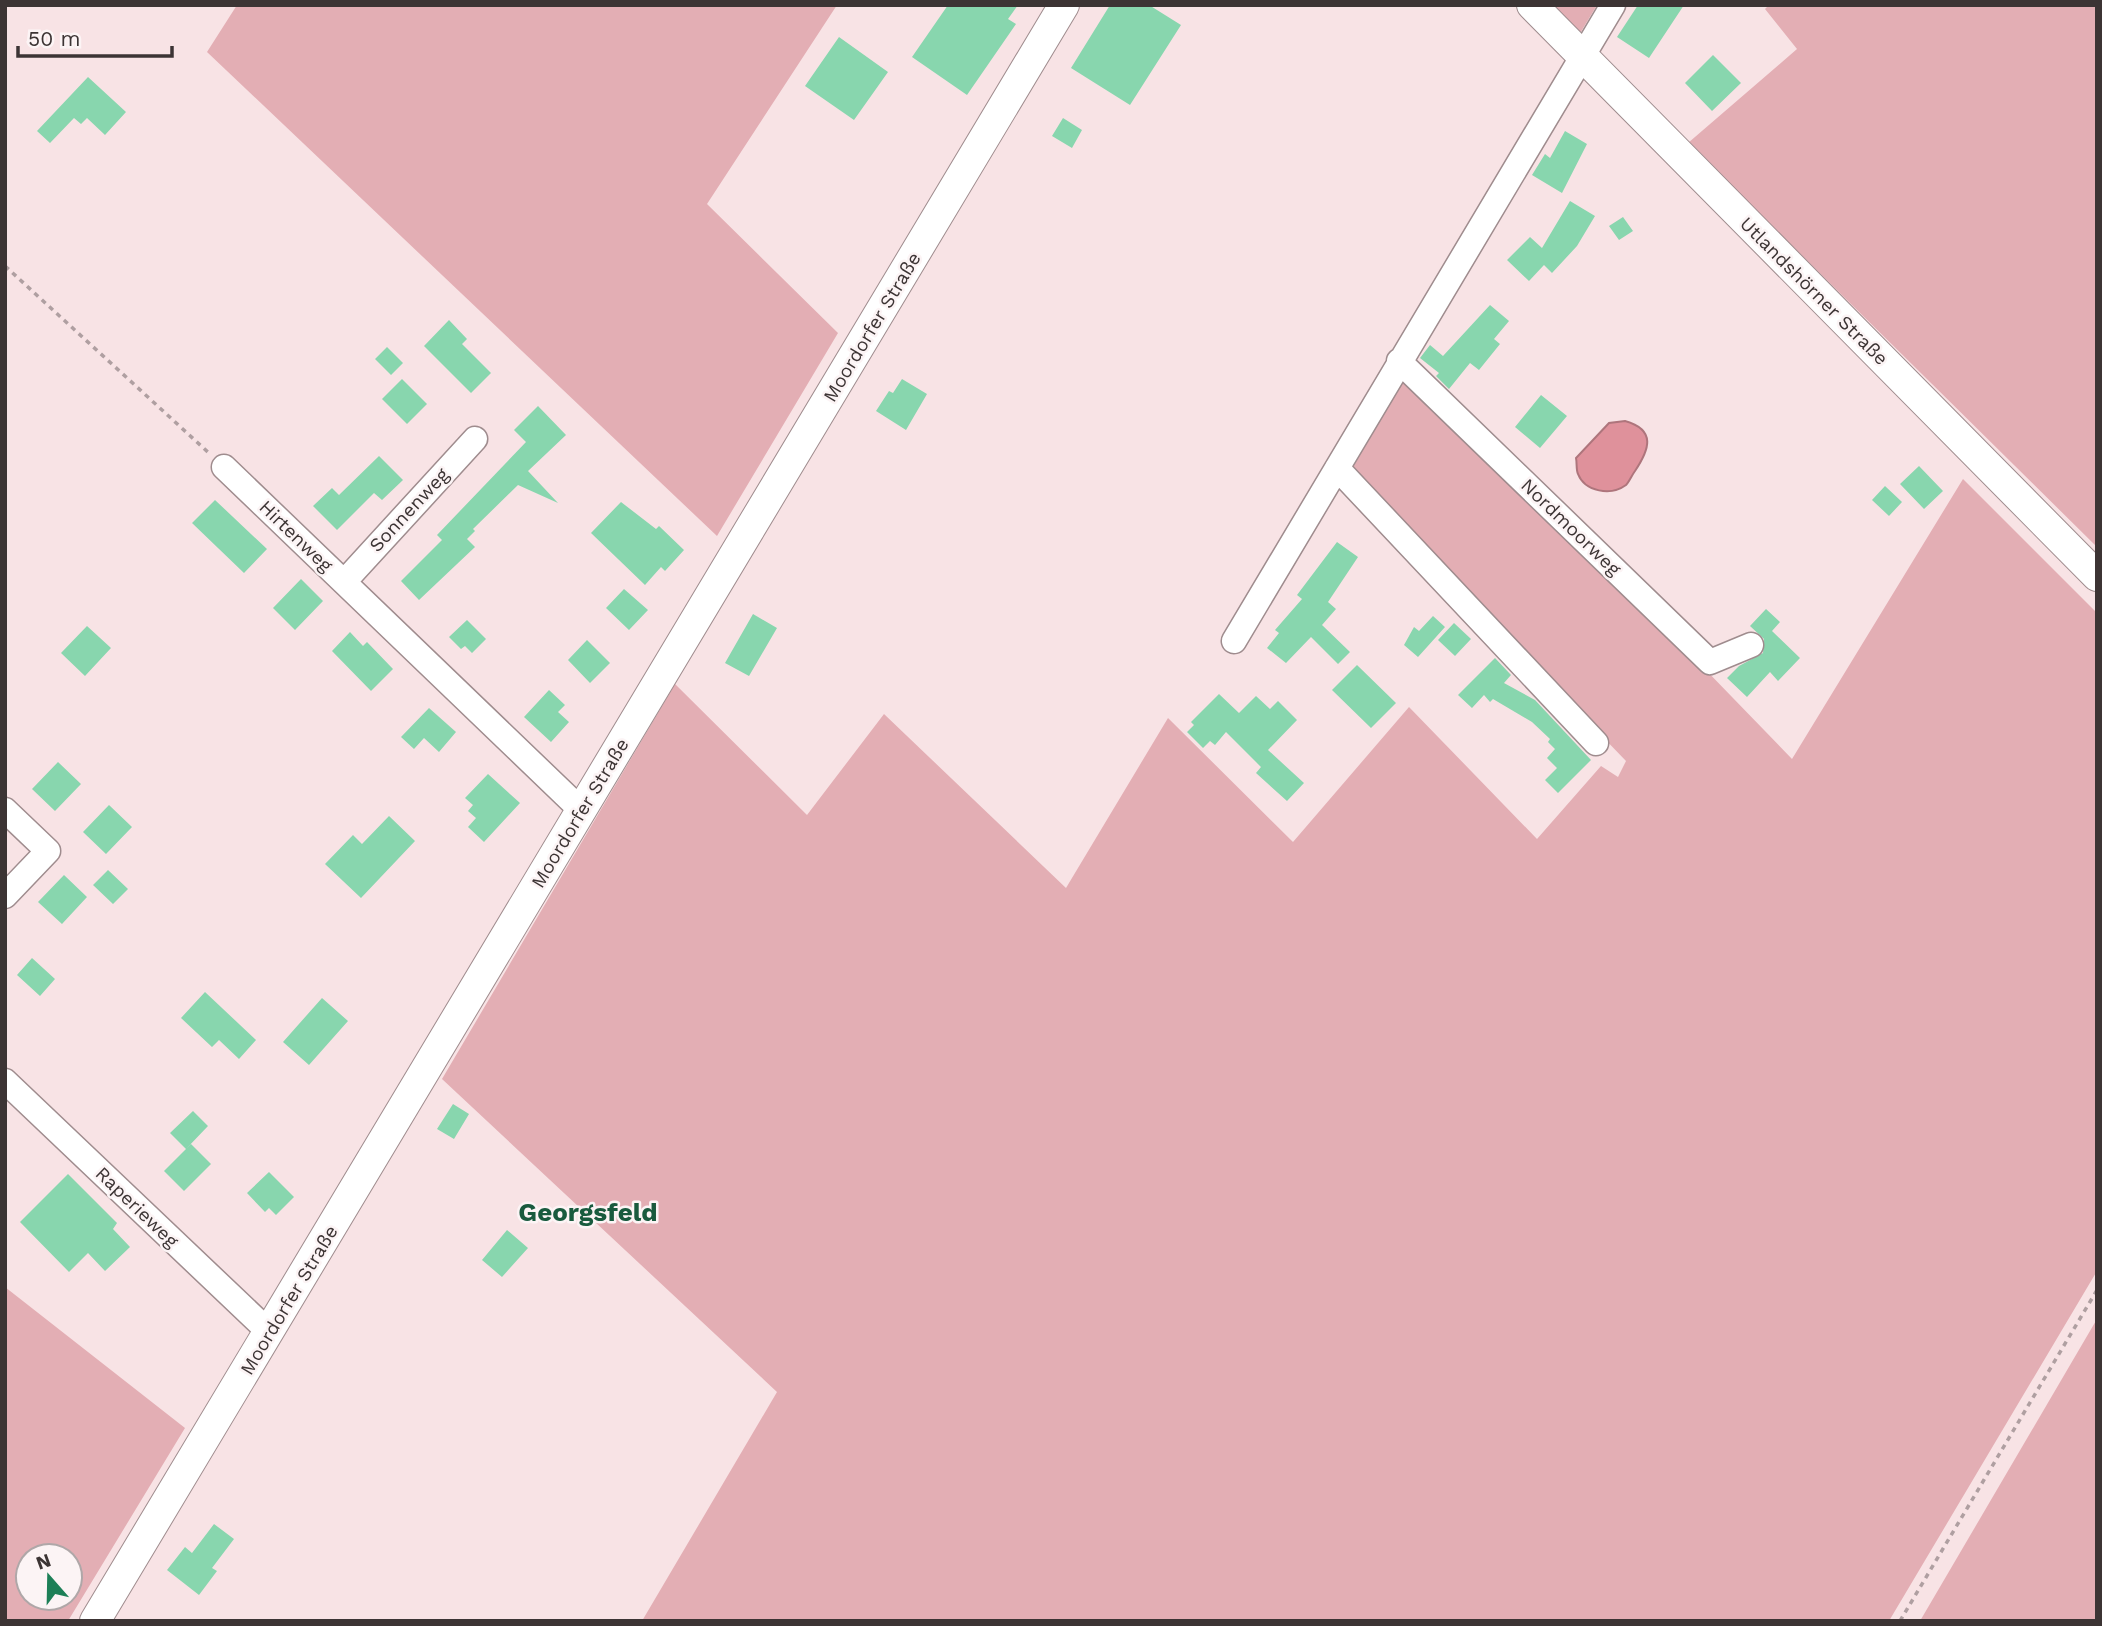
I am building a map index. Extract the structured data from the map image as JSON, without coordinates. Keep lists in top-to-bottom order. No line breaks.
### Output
{"streets":{"street":["Utlandshörner Straße","Moordorfer Straße","Sonnenweg","Nordmoorweg","Hirtenweg","Raperieweg"]},"crossings":[["Moordorfer Straße","Hirtenweg"],["Moordorfer Straße","Raperieweg"],["Sonnenweg","Hirtenweg"]],"districts":["Georgsfeld"],"scale_bar":"50 m","north":"top"}
